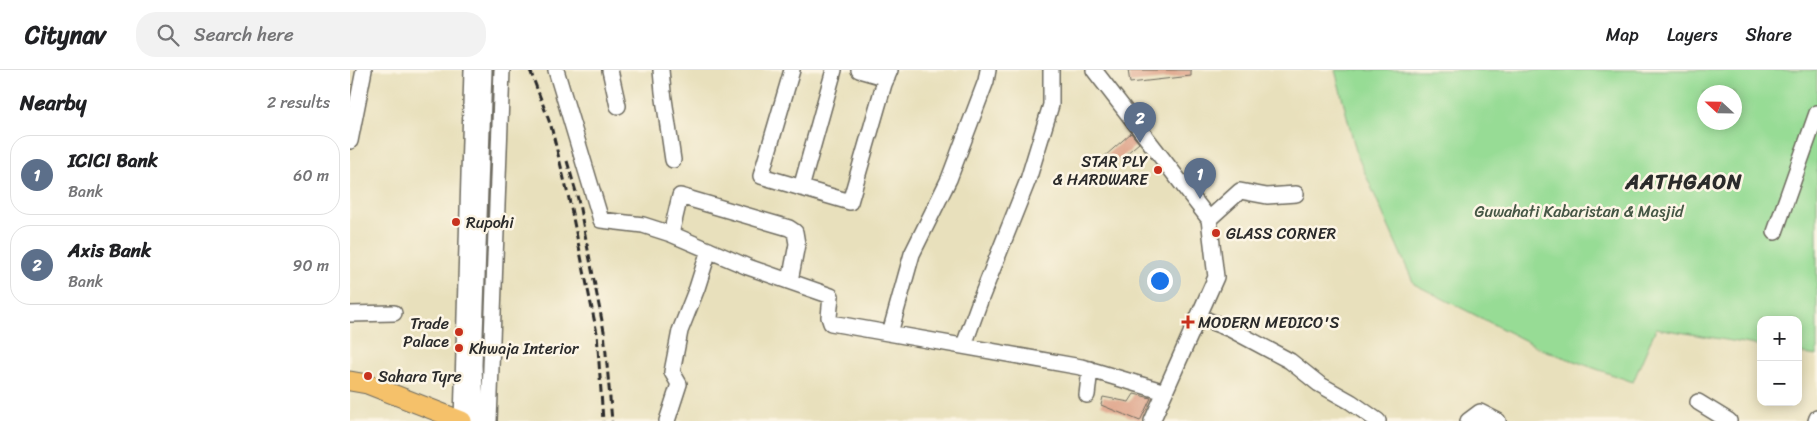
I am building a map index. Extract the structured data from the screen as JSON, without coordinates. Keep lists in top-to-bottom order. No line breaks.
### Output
{"districts":["AATHGAON"],"parks":["Guwahati Kabaristan & Masjid"],"places":{"other":["STAR PLY & HARDWARE","Rupohi","GLASS CORNER","Trade Palace","Khwaja Interior","Sahara Tyre"],"health":["MODERN MEDICO'S"]},"north":"left","page":{"header":"Citynav","search":"Search here","nav":["Map","Layers","Share"],"heading":["Nearby","2 results"],"pins":["2","1"],"list":[{"mark":"1","name":"ICICI Bank","note":"Bank","value":"60 m"},{"mark":"2","name":"Axis Bank","note":"Bank","value":"90 m"}],"map_buttons":["+","−"]}}
